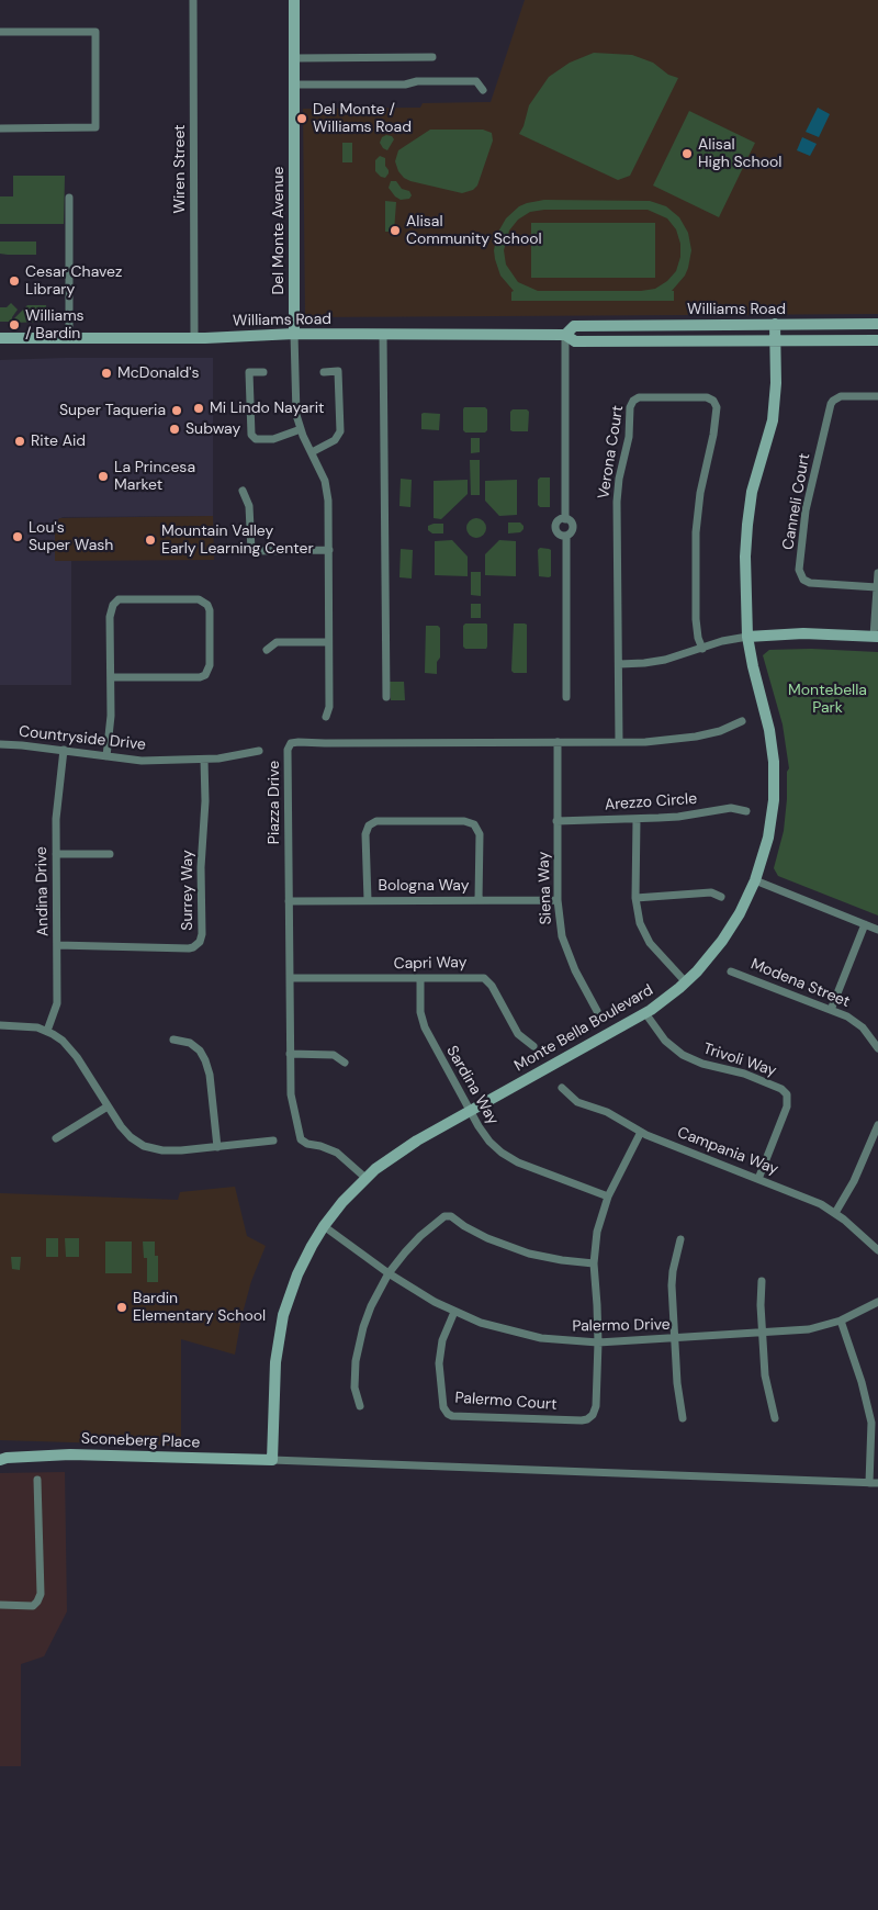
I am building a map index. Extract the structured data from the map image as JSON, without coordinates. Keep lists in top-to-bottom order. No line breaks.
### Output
{"streets":{"street":["Wiren Street","Del Monte Avenue","Williams Road","Verona Court","Canneli Court","Countryside Drive","Piazza Drive","Arezzo Circle","Bologna Way","Siena Way","Surrey Way","Andina Drive","Capri Way","Modena Street","Monte Bella Boulevard","Trivoli Way","Sardina Way","Campania Way","Palermo Drive","Palermo Court","Sconeberg Place"]},"crossings":[["Wiren Street","Williams Road"],["Del Monte Avenue","Williams Road"],["Williams Road","Monte Bella Boulevard"],["Verona Court","Piazza Drive"],["Countryside Drive","Surrey Way"],["Countryside Drive","Andina Drive"],["Piazza Drive","Bologna Way"],["Piazza Drive","Siena Way"],["Piazza Drive","Capri Way"],["Piazza Drive","Monte Bella Boulevard"],["Arezzo Circle","Siena Way"],["Bologna Way","Siena Way"],["Surrey Way","Andina Drive"],["Capri Way","Sardina Way"],["Monte Bella Boulevard","Trivoli Way"],["Monte Bella Boulevard","Sardina Way"],["Monte Bella Boulevard","Palermo Drive"],["Monte Bella Boulevard","Sconeberg Place"],["Trivoli Way","Campania Way"],["Palermo Drive","Palermo Court"]],"parks":["Montebella Park"],"places":["Del Monte / Williams Road","Alisal High School","Alisal Community School","Cesar Chavez Library","Williams / Bardin","McDonald's","Mi Lindo Nayarit","Super Taqueria","Subway","Rite Aid","La Princesa Market","Lou's Super Wash","Mountain Valley Early Learning Center","Bardin Elementary School"]}
